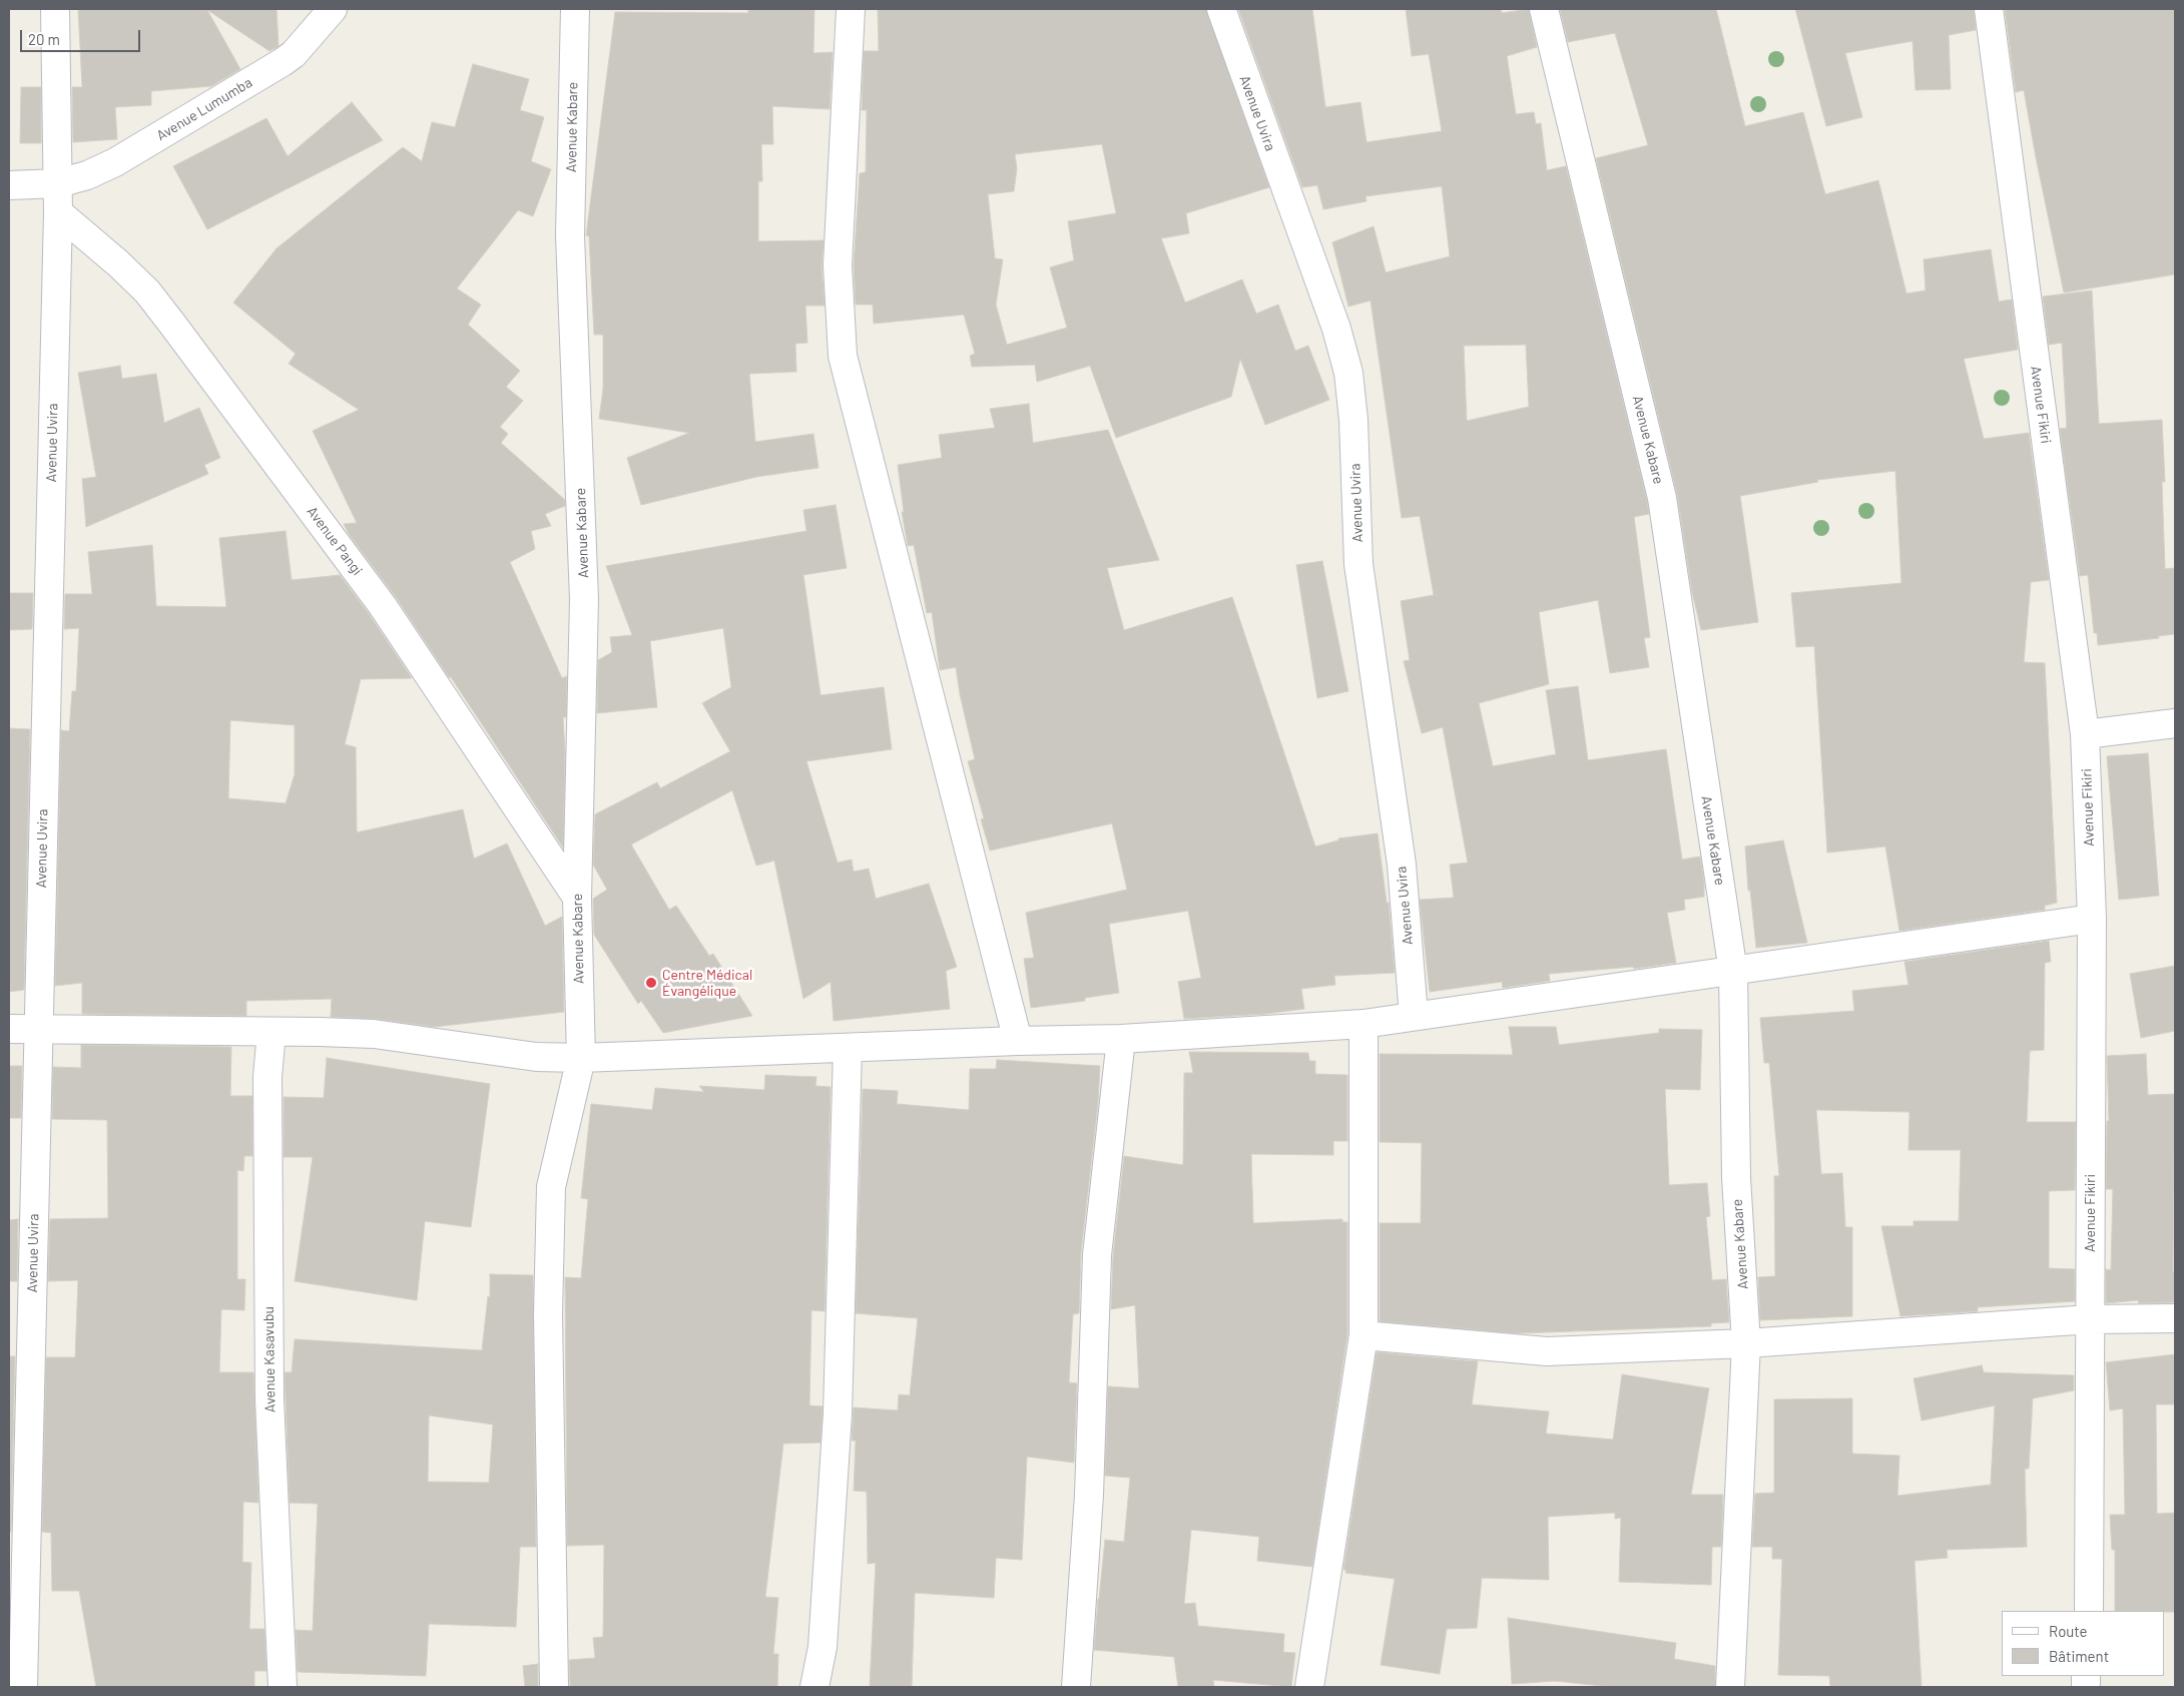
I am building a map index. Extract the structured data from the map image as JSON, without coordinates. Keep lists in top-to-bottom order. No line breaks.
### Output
{"streets":{"street":["Avenue Lumumba","Avenue Uvira","Avenue Kabare","Avenue Fikiri","Avenue Pangi","Avenue Kasavubu"]},"crossings":[["Avenue Lumumba","Avenue Uvira"],["Avenue Uvira","Avenue Pangi"],["Avenue Kabare","Avenue Pangi"]],"places":["Centre Médical Évangélique"],"legend":["Route","Bâtiment"],"scale_bar":"20 m"}
